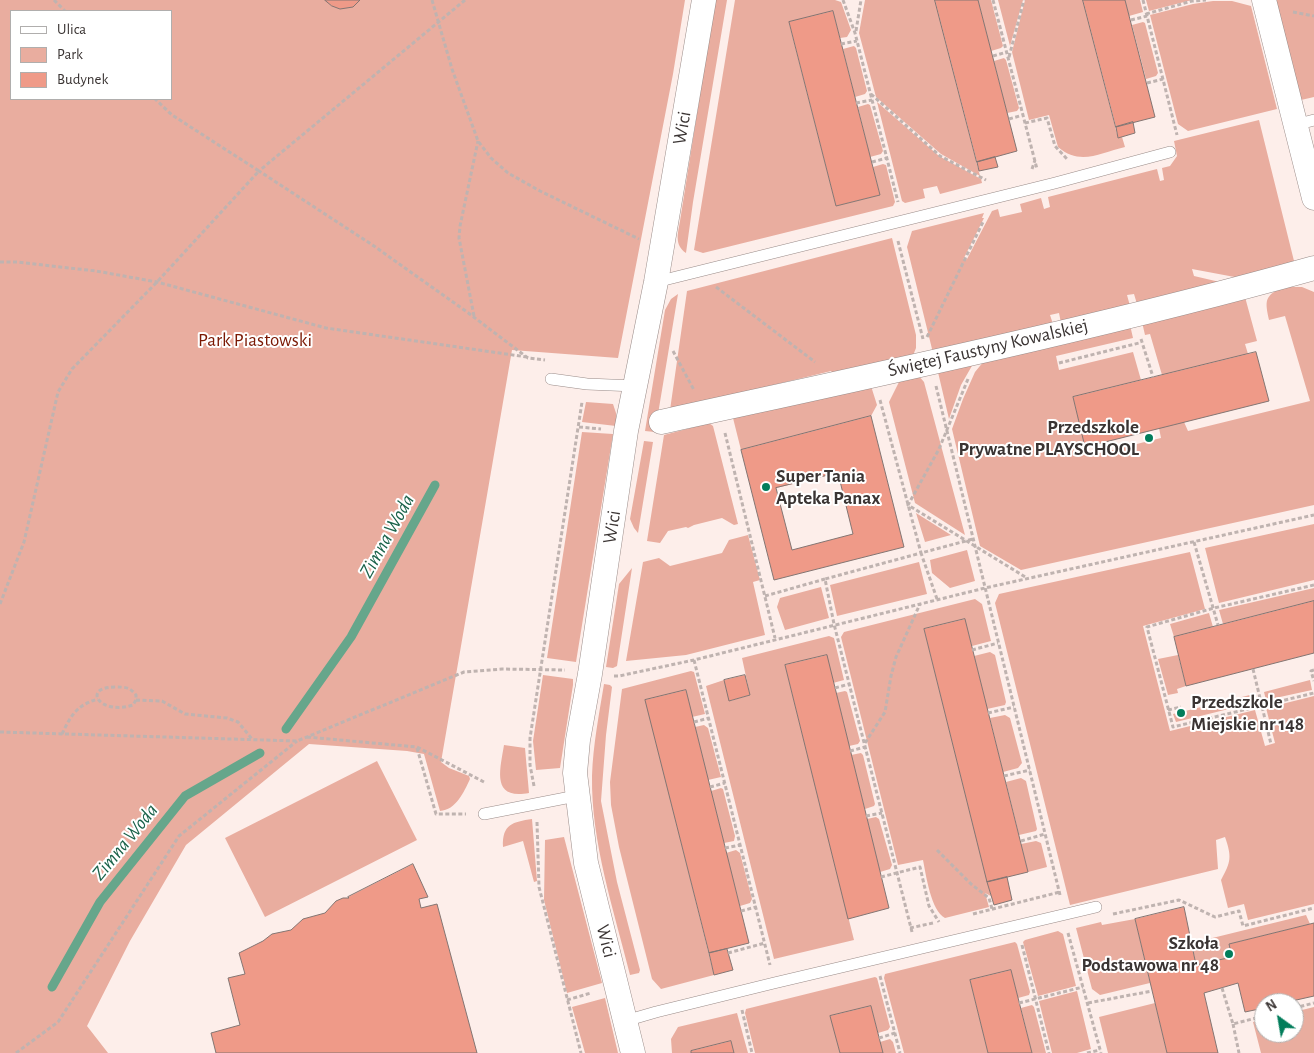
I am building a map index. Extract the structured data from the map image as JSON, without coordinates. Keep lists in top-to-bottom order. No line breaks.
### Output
{"streets":{"street":["Wici","Świętej Faustyny Kowalskiej"]},"water":["Zimna Woda"],"parks":["Park Piastowski"],"places":["Przedszkole Prywatne PLAYSCHOOL","Super Tania Apteka Panax","Przedszkole Miejskie nr 148","Szkoła Podstawowa nr 48"],"legend":["Ulica","Park","Budynek"],"north":"top left"}
